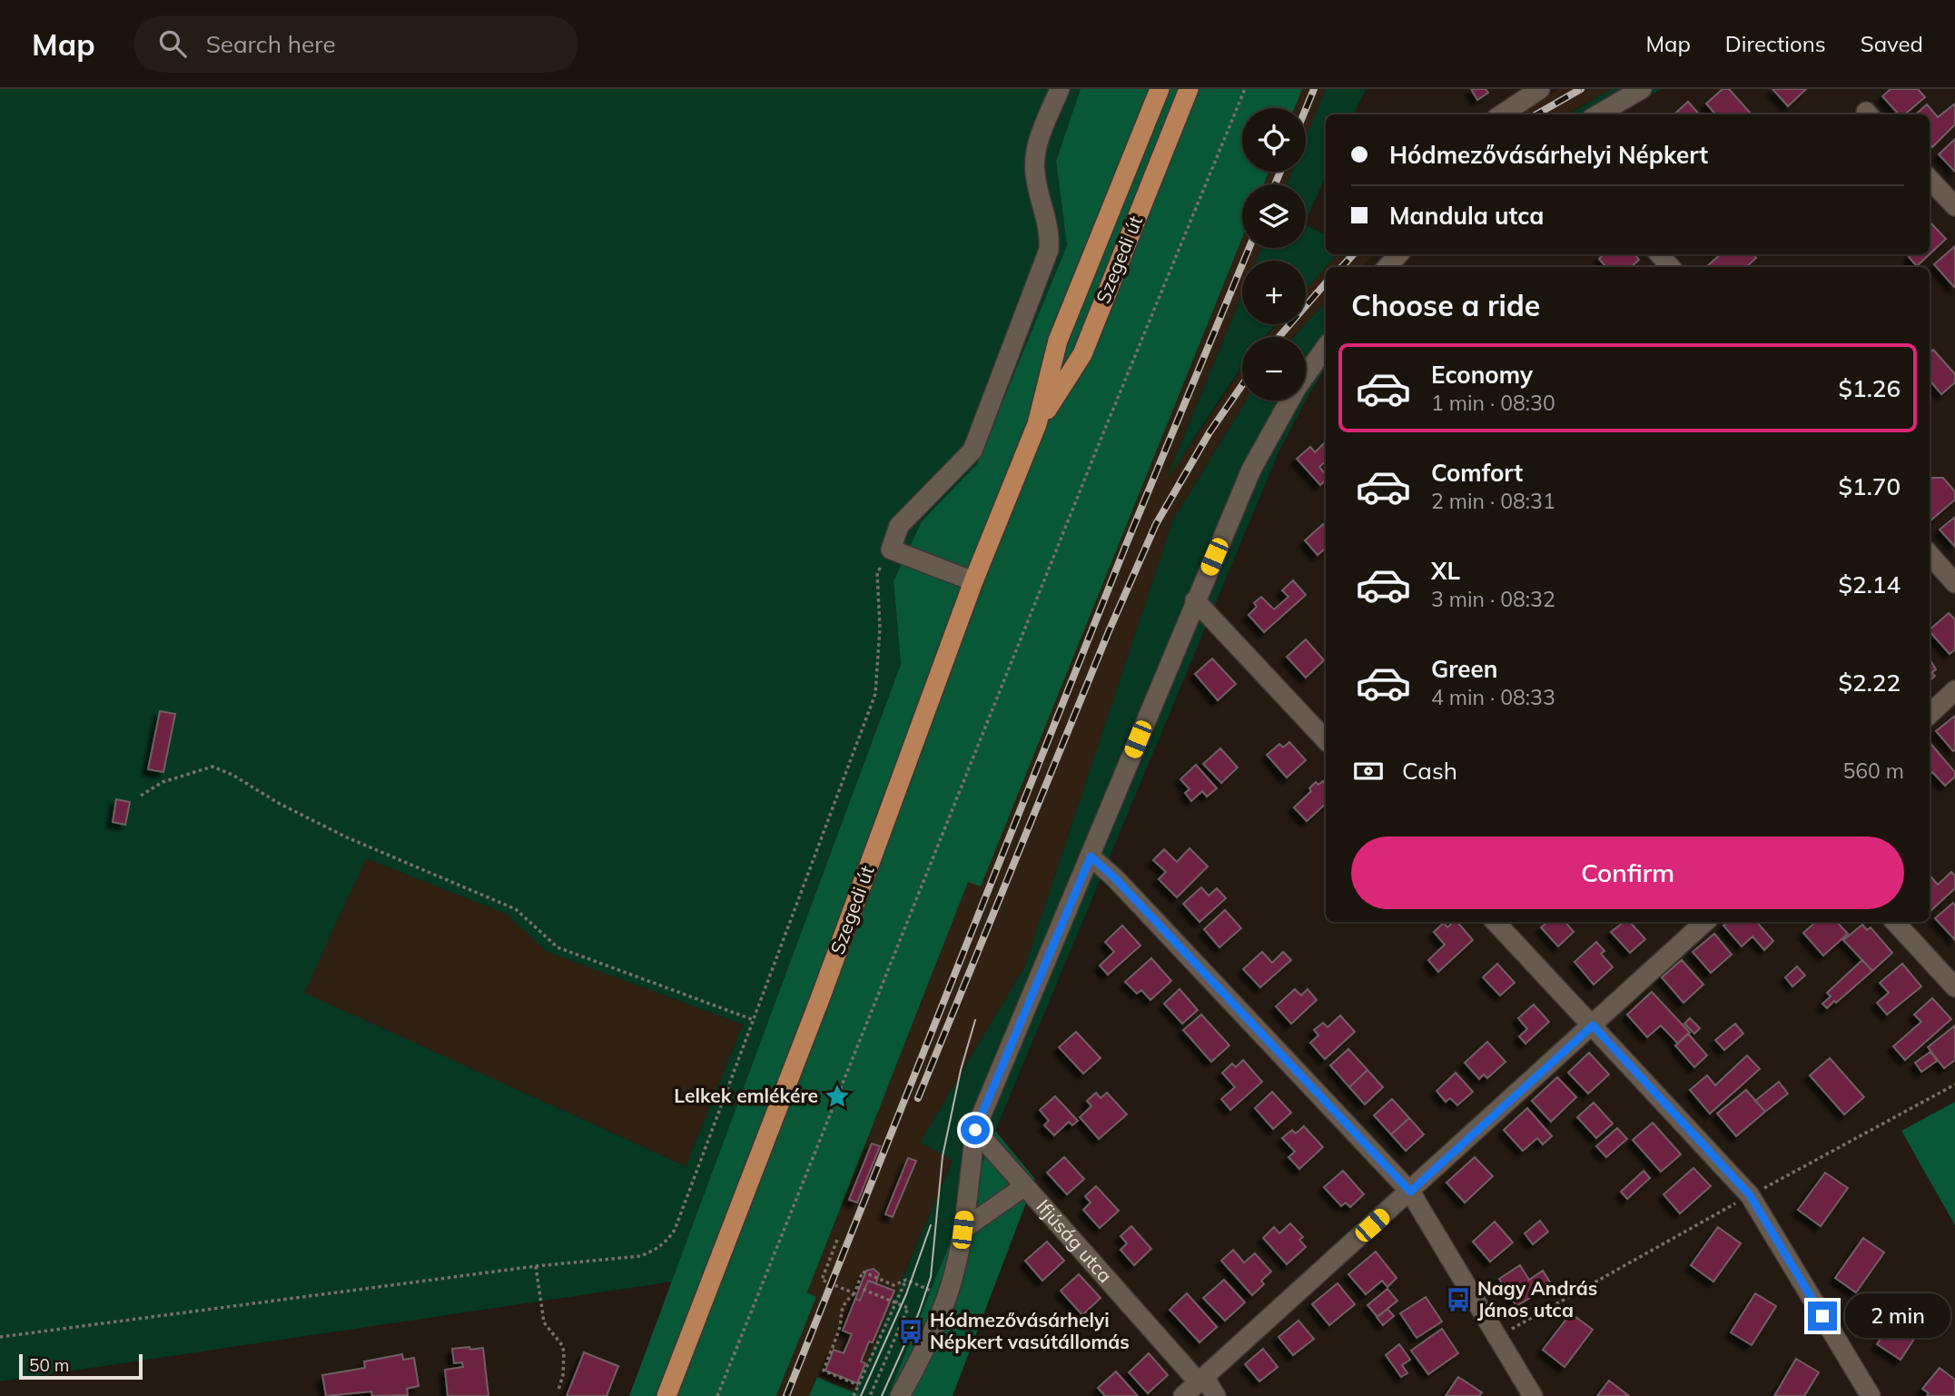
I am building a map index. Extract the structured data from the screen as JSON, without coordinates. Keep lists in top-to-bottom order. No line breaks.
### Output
{"streets":{"main road":["Szegedi út"],"street":["Ifjúság utca"]},"places":{"place":["Lelkek emlékére"],"bus stop":["Nagy András János utca","Hódmezővásárhelyi Népkert vasútállomás"]},"scale_bar":"50 m","page":{"header":"Map","search":"Search here","nav":["Map","Directions","Saved"],"map_buttons":["+","−"],"banner":["Hódmezővásárhelyi Népkert","Mandula utca"],"heading":"Choose a ride","list":[{"name":"Economy","note":"1 min · 08:30","value":"$1.26"},{"name":"Comfort","note":"2 min · 08:31","value":"$1.70"},{"name":"XL","note":"3 min · 08:32","value":"$2.14"},{"name":"Green","note":"4 min · 08:33","value":"$2.22"}],"pay":["Cash","560 m"],"buttons":"Confirm","bubble":"2 min","scale":"50 m"}}
